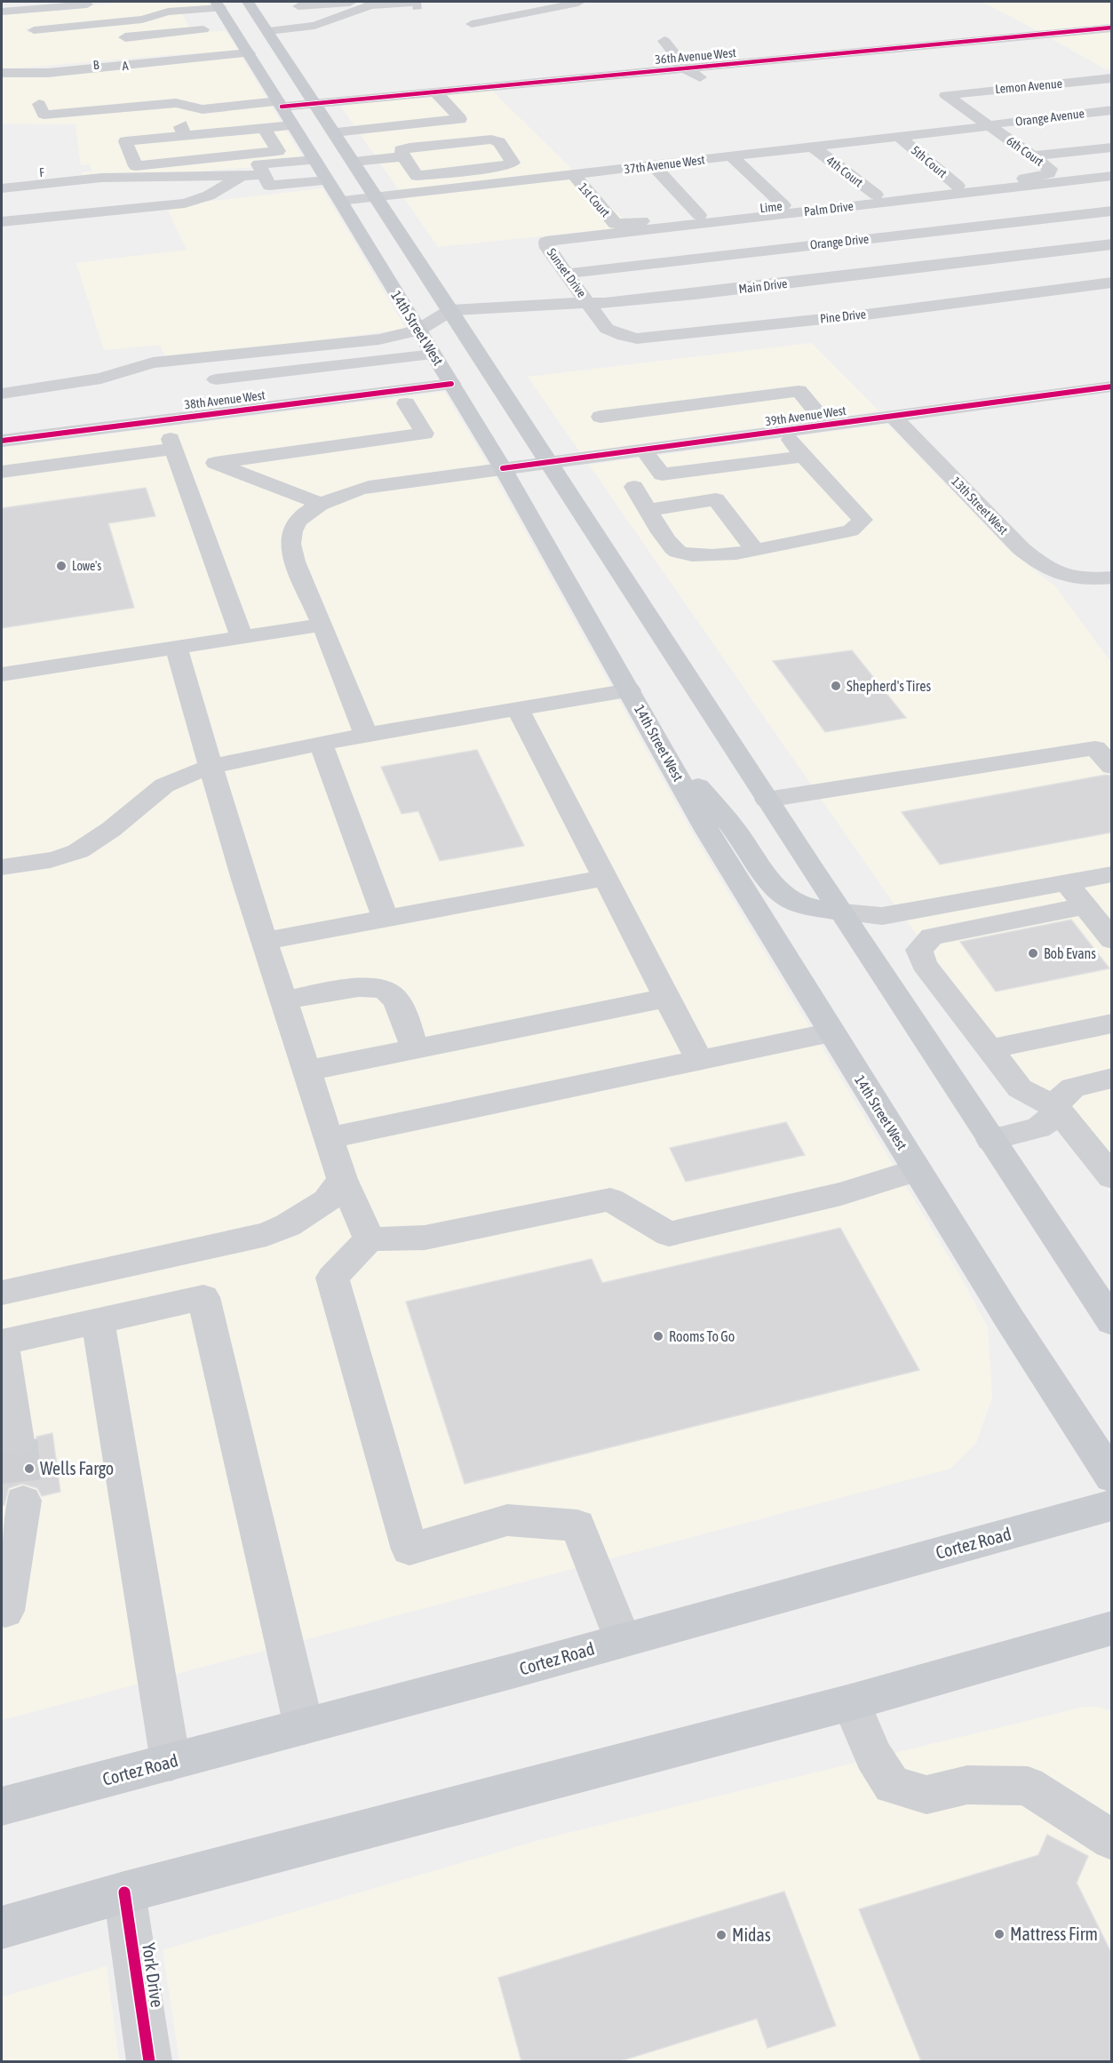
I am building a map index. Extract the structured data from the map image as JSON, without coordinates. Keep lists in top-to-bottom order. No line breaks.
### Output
{"streets":{"main road":["14th Street West","Cortez Road"],"street":["36th Avenue West","A","Lemon Avenue","Orange Avenue","6th Court","5th Court","37th Avenue West","4th Court","F","1st Court","Lime","Palm Drive","Orange Drive","Sunset Drive","Main Drive","Pine Drive","38th Avenue West","39th Avenue West","13th Street West","York Drive"]},"crossings":[["36th Avenue West","14th Street West"],["A","14th Street West"],["Lemon Avenue","6th Court"],["Orange Avenue","6th Court"],["Orange Avenue","37th Avenue West"],["6th Court","5th Court"],["6th Court","37th Avenue West"],["6th Court","Lime"],["5th Court","37th Avenue West"],["5th Court","Lime"],["37th Avenue West","4th Court"],["37th Avenue West","1st Court"],["37th Avenue West","14th Street West"],["4th Court","Lime"],["1st Court","Lime"],["Palm Drive","Sunset Drive"],["Orange Drive","Sunset Drive"],["Sunset Drive","Main Drive"],["Sunset Drive","Pine Drive"],["Main Drive","Pine Drive"],["Main Drive","14th Street West"],["14th Street West","38th Avenue West"],["14th Street West","39th Avenue West"],["39th Avenue West","13th Street West"]],"places":["Lowe's","Shepherd's Tires","Bob Evans","Rooms To Go","Wells Fargo","Mattress Firm","Midas"]}
